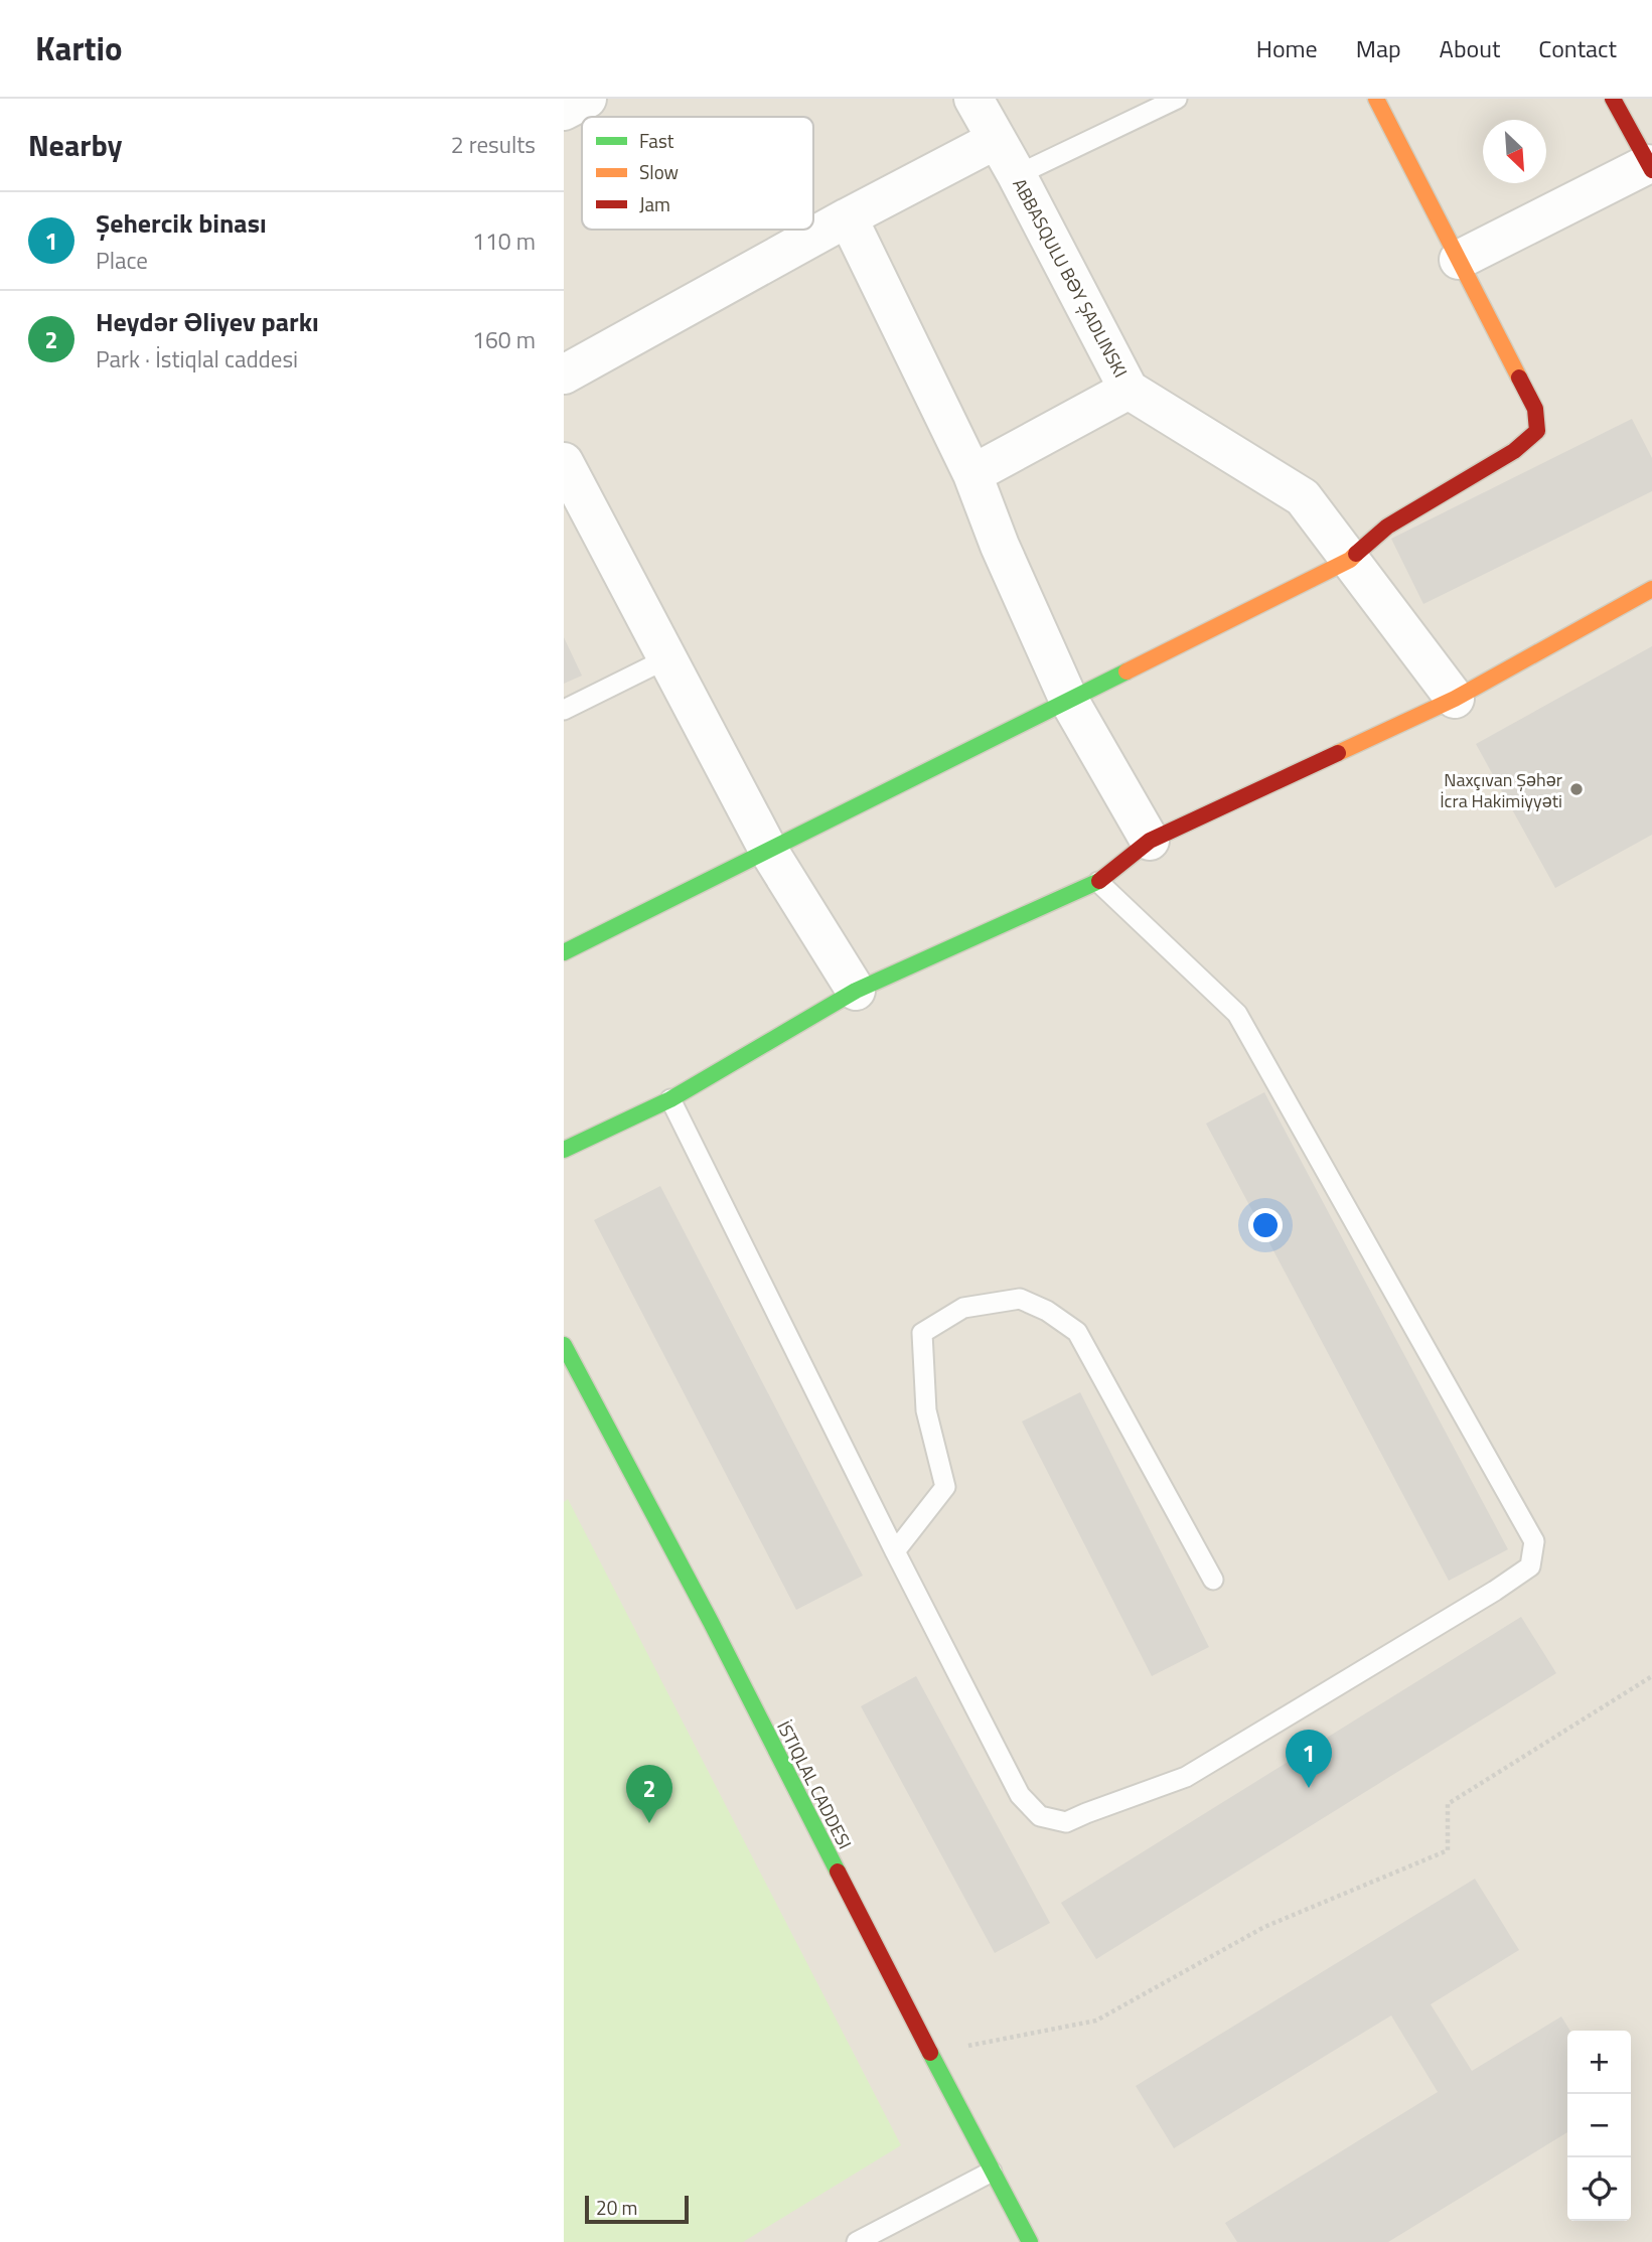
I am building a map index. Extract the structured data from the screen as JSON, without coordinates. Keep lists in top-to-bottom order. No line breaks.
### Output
{"streets":{"main road":["İSTIQLAL CADDESI"],"street":["ABBASQULU BƏY ŞADLINSKI"]},"places":["Naxçıvan Şəhər İcra Hakimiyyəti"],"legend":["Fast","Slow","Jam"],"scale_bar":"20 m","north":"bottom right","page":{"header":"Kartio","nav":["Home","Map","About","Contact"],"heading":["Nearby","2 results"],"list":[{"mark":"1","name":"Şehercik binası","note":"Place","value":"110 m"},{"mark":"2","name":"Heydər Əliyev parkı","note":"Park · İstiqlal caddesi","value":"160 m"}],"pins":["1","2"],"map_buttons":["+","−"],"scale":"20 m"}}
